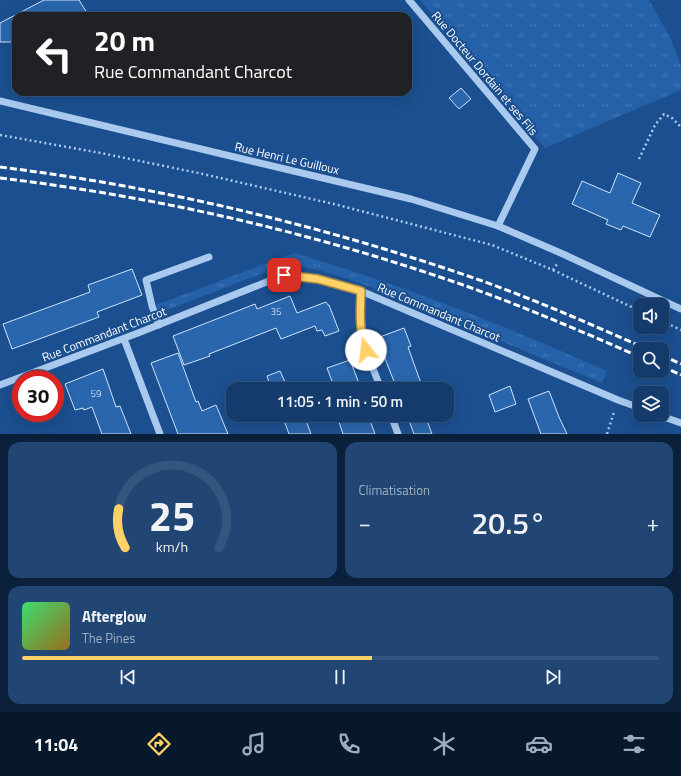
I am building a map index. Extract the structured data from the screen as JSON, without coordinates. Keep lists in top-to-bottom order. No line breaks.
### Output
{"streets":{"street":["Rue Docteur Dordain et ses Fils","Rue Henri Le Guilloux","Rue Commandant Charcot"]},"crossings":[["Rue Docteur Dordain et ses Fils","Rue Henri Le Guilloux"]],"house_numbers":["35","59"],"page":{"turn":["20 m","Rue Commandant Charcot"],"limit":"30","trip":"11:05 · 1 min · 50 m","tile":"Climatisation","heat":["−","20.5°","+"],"song":["Afterglow","The Pines"],"tabs":"11:04","gauge":["25","km/h"]}}
